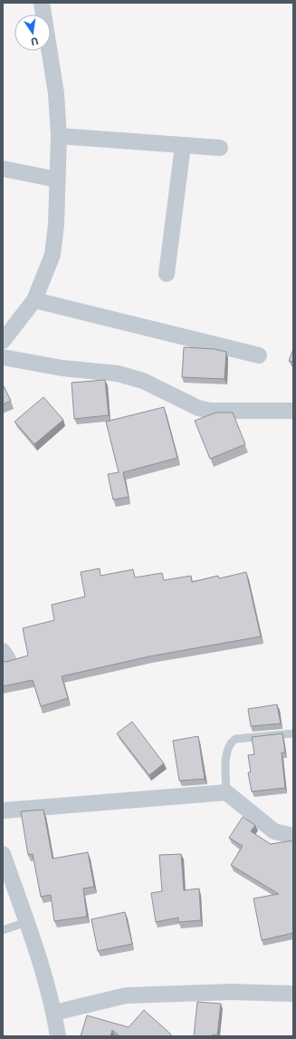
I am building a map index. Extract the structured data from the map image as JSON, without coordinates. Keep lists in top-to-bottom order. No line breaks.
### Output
{"north":"bottom"}
